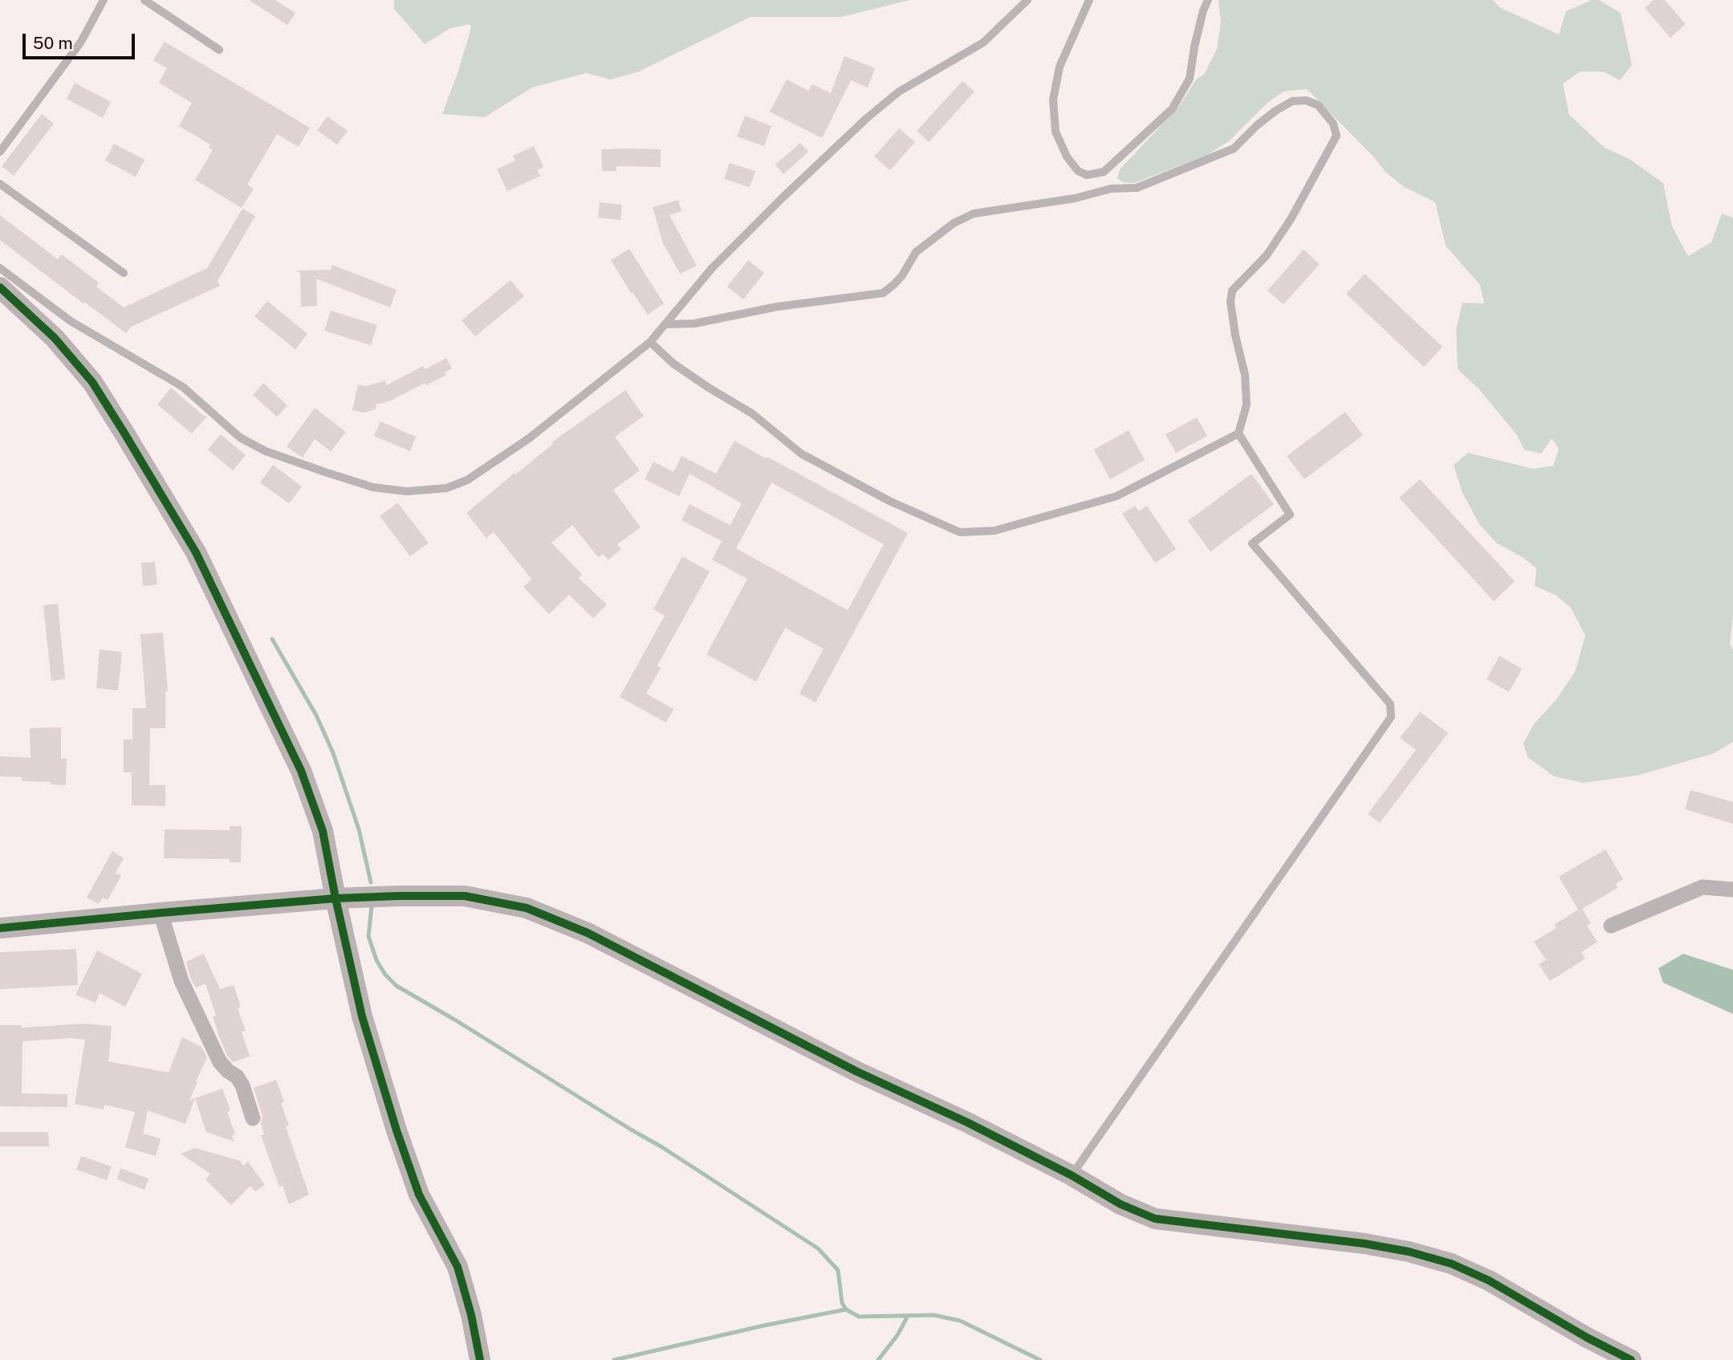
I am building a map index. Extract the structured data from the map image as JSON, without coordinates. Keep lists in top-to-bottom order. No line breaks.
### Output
{"scale_bar":"50 m"}
